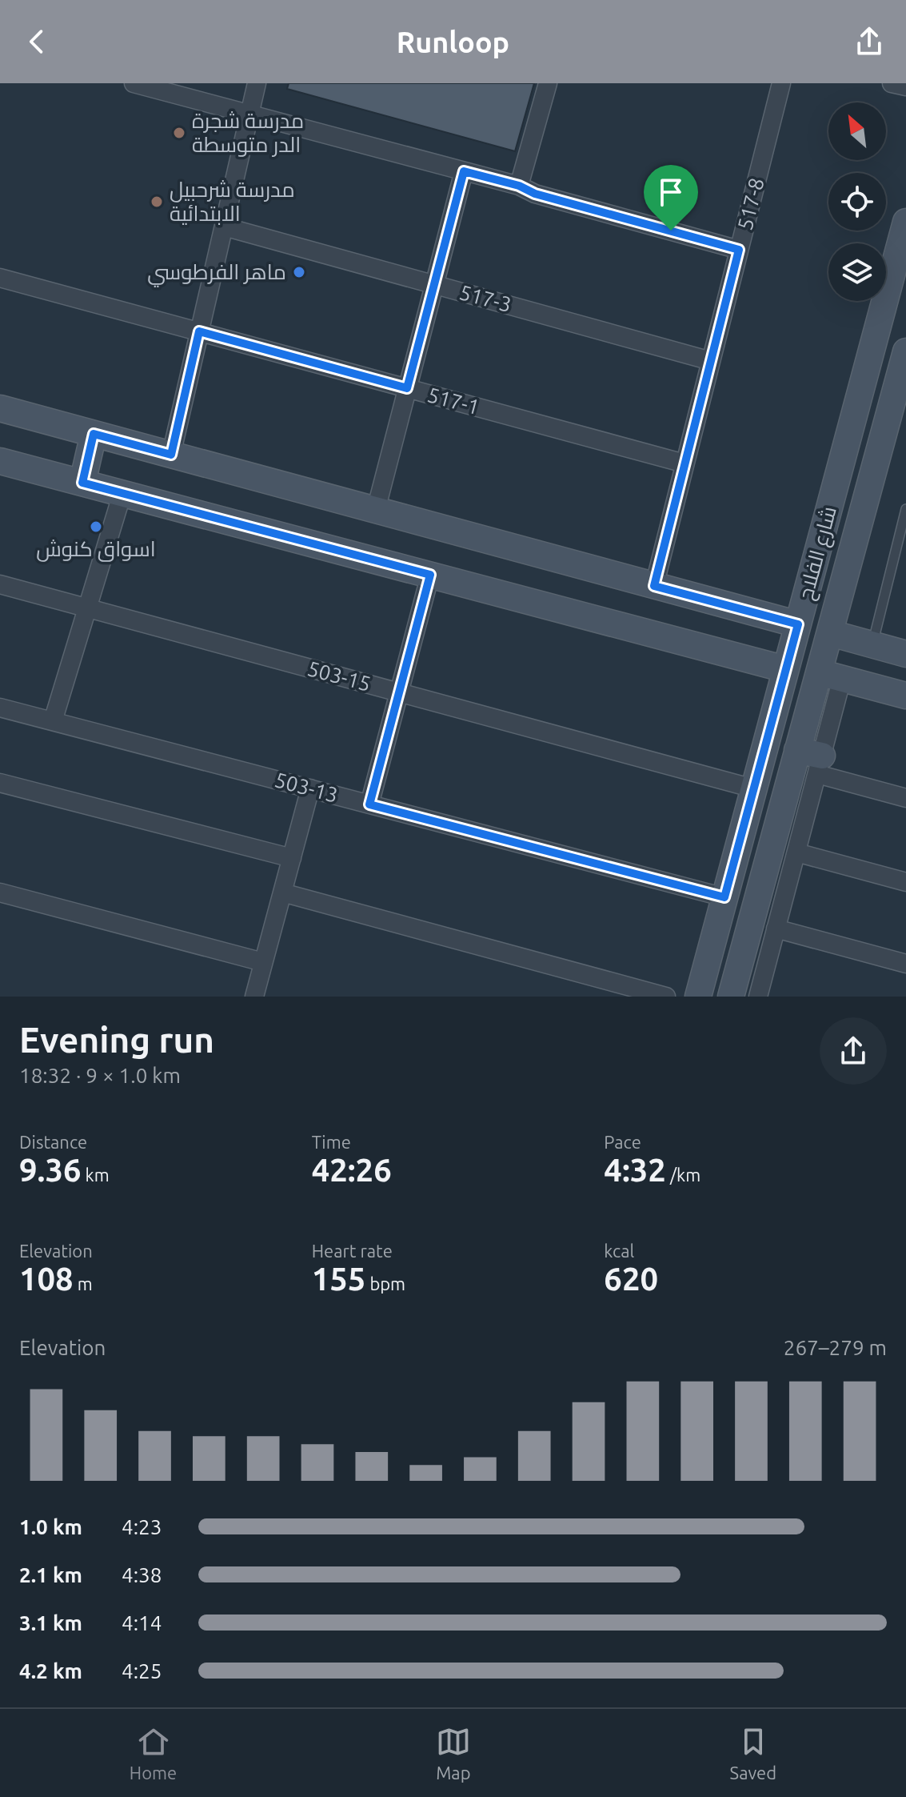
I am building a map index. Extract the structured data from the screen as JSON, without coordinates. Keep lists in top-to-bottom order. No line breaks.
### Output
{"streets":{"street":["517-8","517-3","517-1","شارع الفلاح","503-15","503-13"]},"crossings":[["517-8","517-3"],["517-8","517-1"],["شارع الفلاح","503-15"],["شارع الفلاح","503-13"]],"places":["مدرسة شجرة الدر متوسطة","مدرسة شرحبيل الابتدائية","ماهر الفرطوسي","اسواق كنوش"],"north":"top left","page":{"header":"Runloop","heading":["Evening run","18:32 · 9 × 1.0 km"],"stats":[["Distance","9.36 km"],["Time","42:26"],["Pace","4:32 /km"],["Elevation","108 m"],["Heart rate","155 bpm"],["kcal","620"]],"chart":["Elevation","267–279 m"],"list":[{"name":"1.0 km","note":"4:23"},{"name":"2.1 km","note":"4:38"},{"name":"3.1 km","note":"4:14"},{"name":"4.2 km","note":"4:25"}],"tabs":["Home","Map","Saved"]}}
